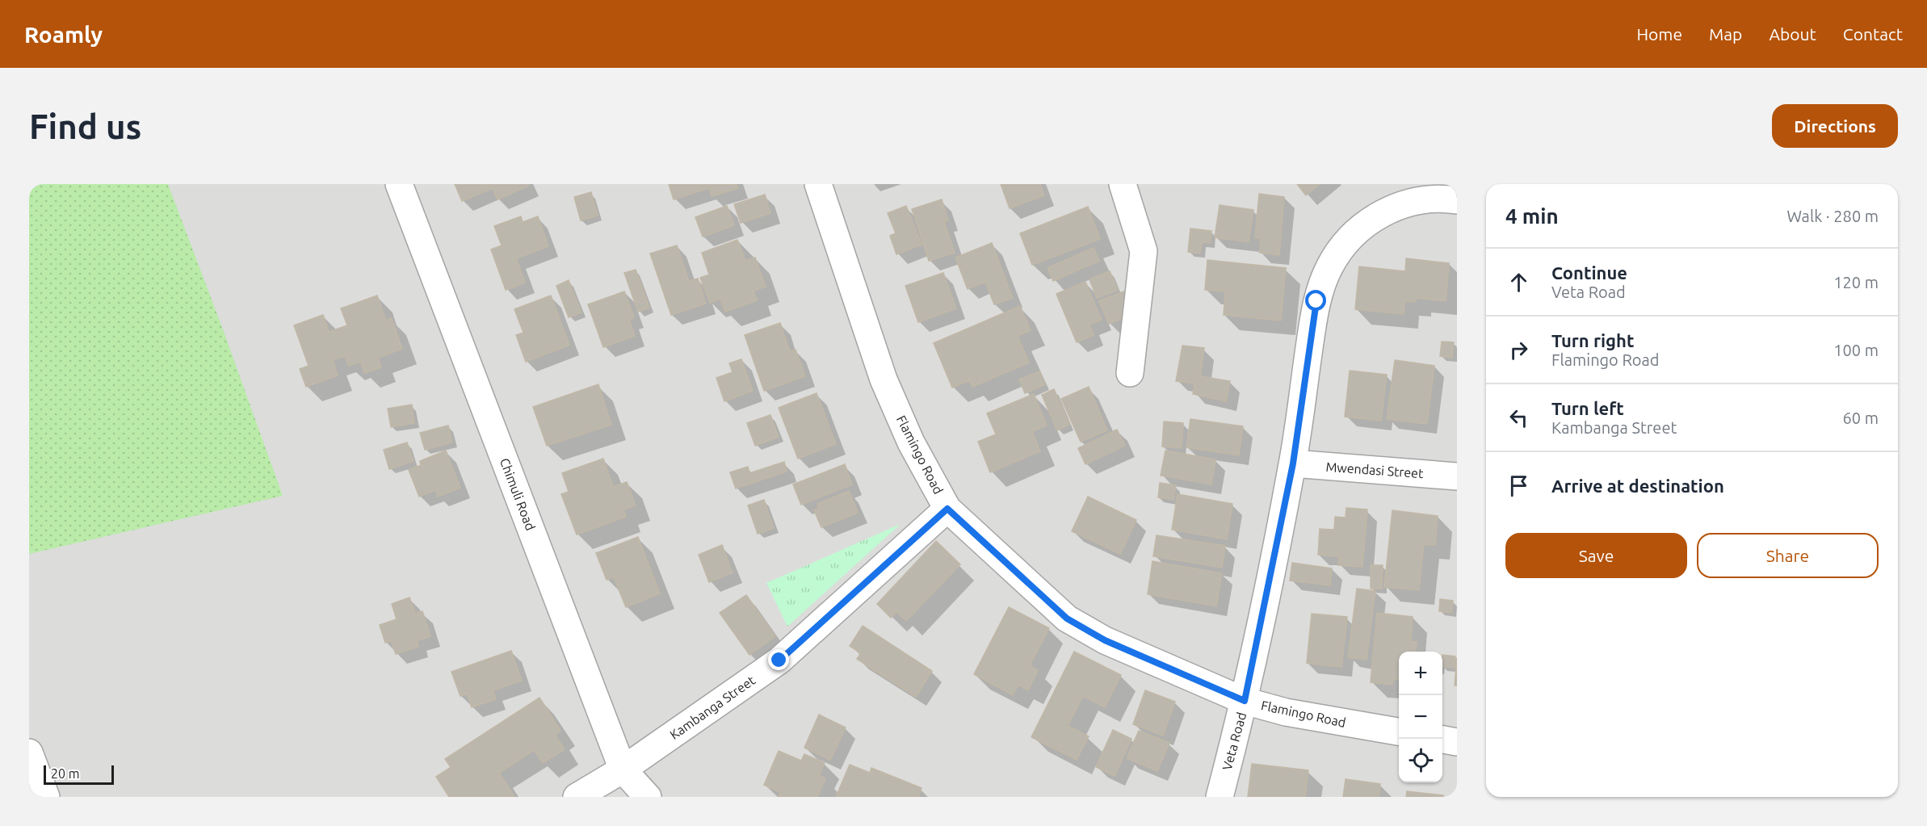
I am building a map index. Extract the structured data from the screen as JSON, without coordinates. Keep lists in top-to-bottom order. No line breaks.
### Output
{"streets":{"street":["Flamingo Road","Mwendasi Street","Chimuli Road","Kambanga Street","Veta Road"]},"crossings":[["Flamingo Road","Kambanga Street"],["Flamingo Road","Veta Road"],["Mwendasi Street","Veta Road"],["Chimuli Road","Kambanga Street"]],"scale_bar":"20 m","page":{"header":"Roamly","nav":["Home","Map","About","Contact"],"buttons":["Directions",["Save","Share"]],"title":"Find us","heading":["4 min","Walk · 280 m"],"list":[["Continue","Veta Road","120 m"],["Turn right","Flamingo Road","100 m"],["Turn left","Kambanga Street","60 m"],"Arrive at destination"],"map_buttons":["+","−"],"scale":"20 m"}}
